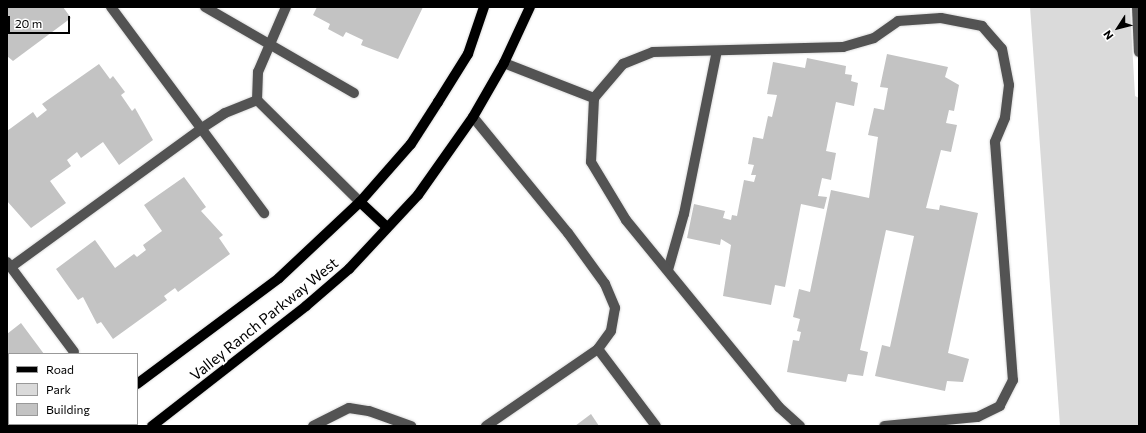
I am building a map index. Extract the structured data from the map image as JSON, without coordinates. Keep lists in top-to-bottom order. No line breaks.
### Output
{"streets":{"main road":["Valley Ranch Parkway West"]},"legend":["Road","Park","Building"],"scale_bar":"20 m","north":"bottom left"}
